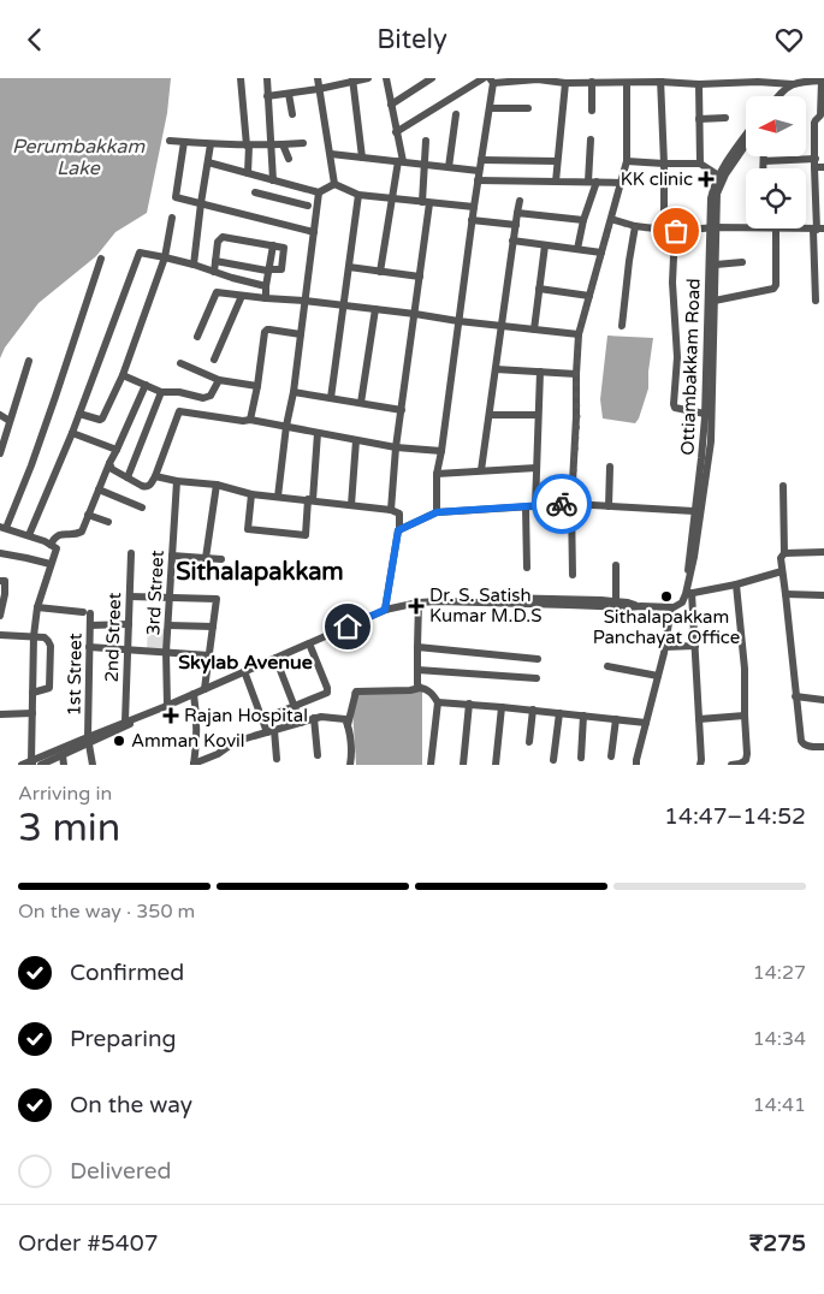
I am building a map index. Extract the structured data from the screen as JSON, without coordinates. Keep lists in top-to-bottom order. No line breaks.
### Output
{"streets":{"street":["Ottiambakkam Road","3rd Street","2nd Street","1st Street"]},"districts":["Sithalapakkam","Skylab Avenue"],"water":["Perumbakkam Lake"],"places":{"health":["KK clinic","Dr. S. Satish Kumar M.D.S","Rajan Hospital"],"other":["Sithalapakkam Panchayat Office","Amman Kovil"]},"north":"left","page":{"header":"Bitely","heading":["3 min","Arriving in","14:47–14:52"],"panel":["Order #5407","₹275"],"bar":"On the way · 350 m","list":[["Confirmed","14:27"],["Preparing","14:34"],["On the way","14:41"],"Delivered"]}}
